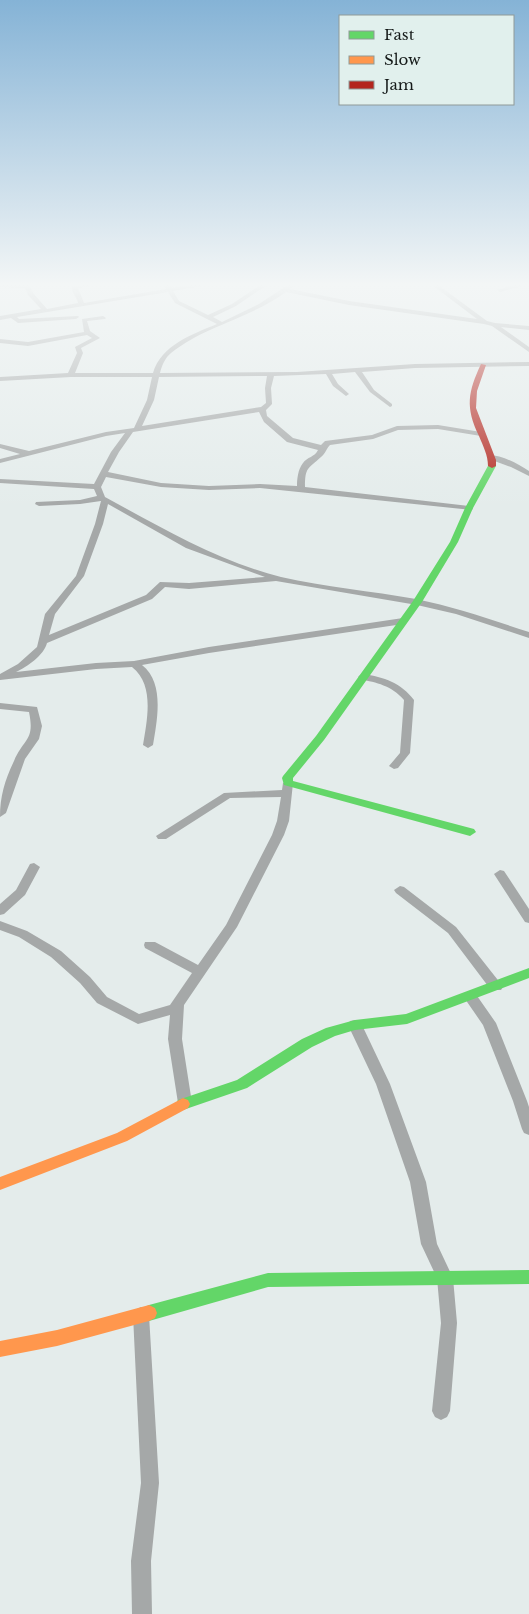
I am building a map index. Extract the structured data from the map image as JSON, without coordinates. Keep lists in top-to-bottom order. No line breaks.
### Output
{"legend":["Fast","Slow","Jam"]}
